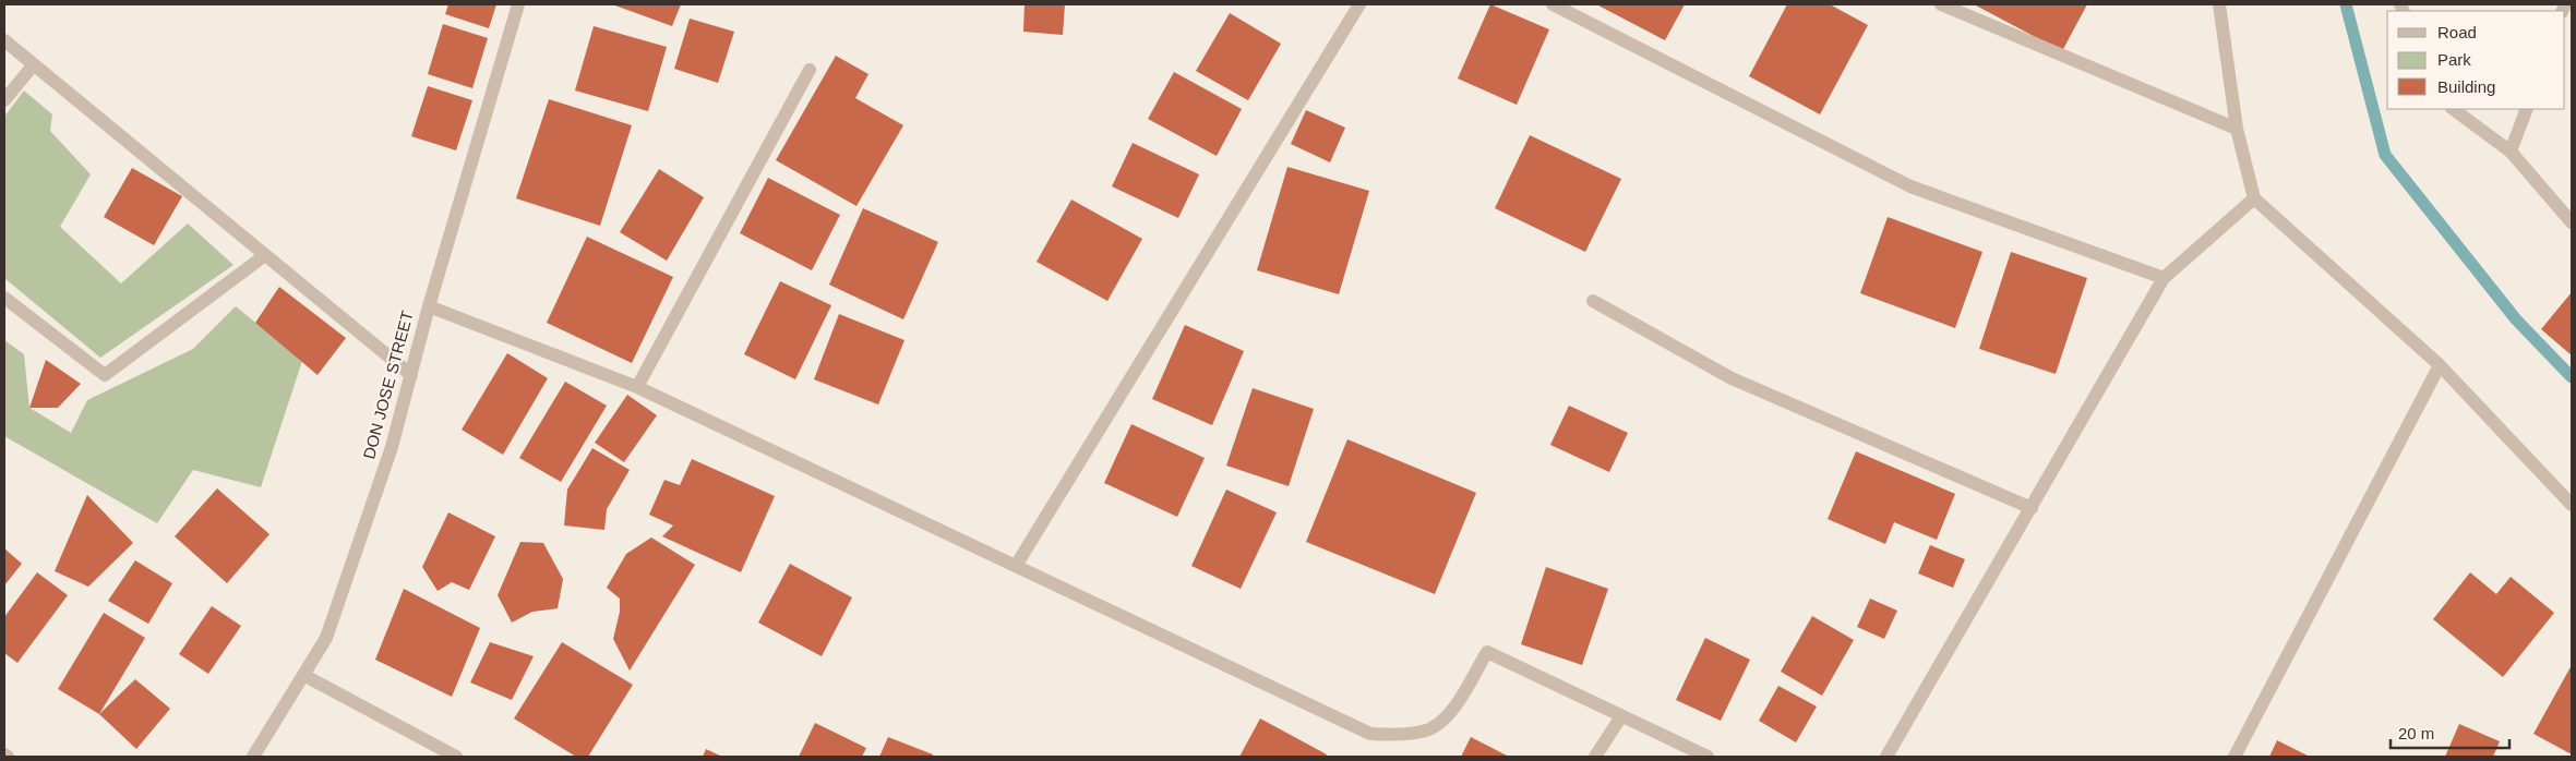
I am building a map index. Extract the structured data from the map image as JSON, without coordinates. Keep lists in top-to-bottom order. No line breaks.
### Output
{"streets":{"street":["DON JOSE STREET"]},"legend":["Road","Park","Building"],"scale_bar":"20 m"}
